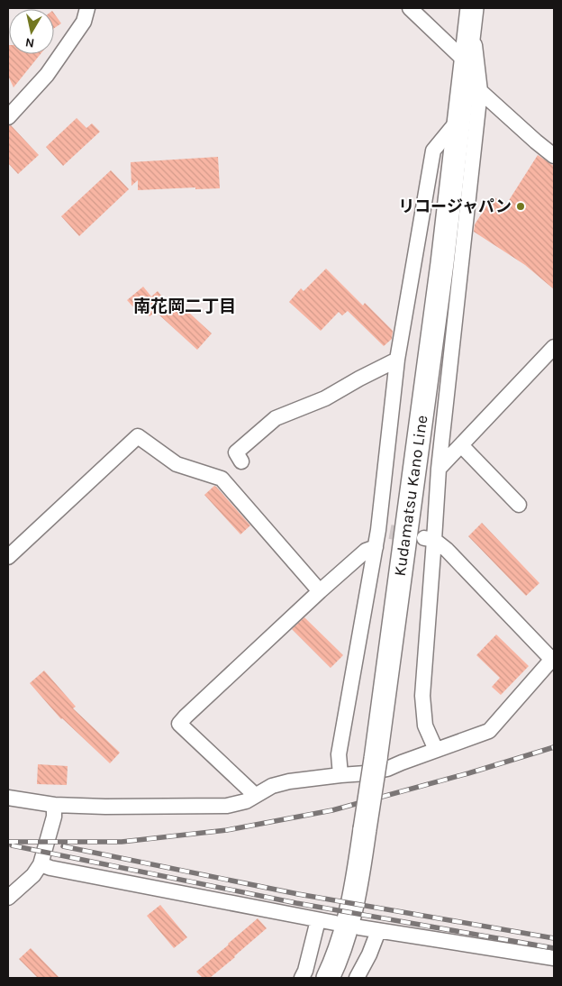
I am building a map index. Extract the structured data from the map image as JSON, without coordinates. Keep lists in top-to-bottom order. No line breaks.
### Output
{"streets":{"main road":["Kudamatsu Kano Line"]},"districts":["南花岡二丁目"],"places":["リコージャパン"],"north":"bottom"}
